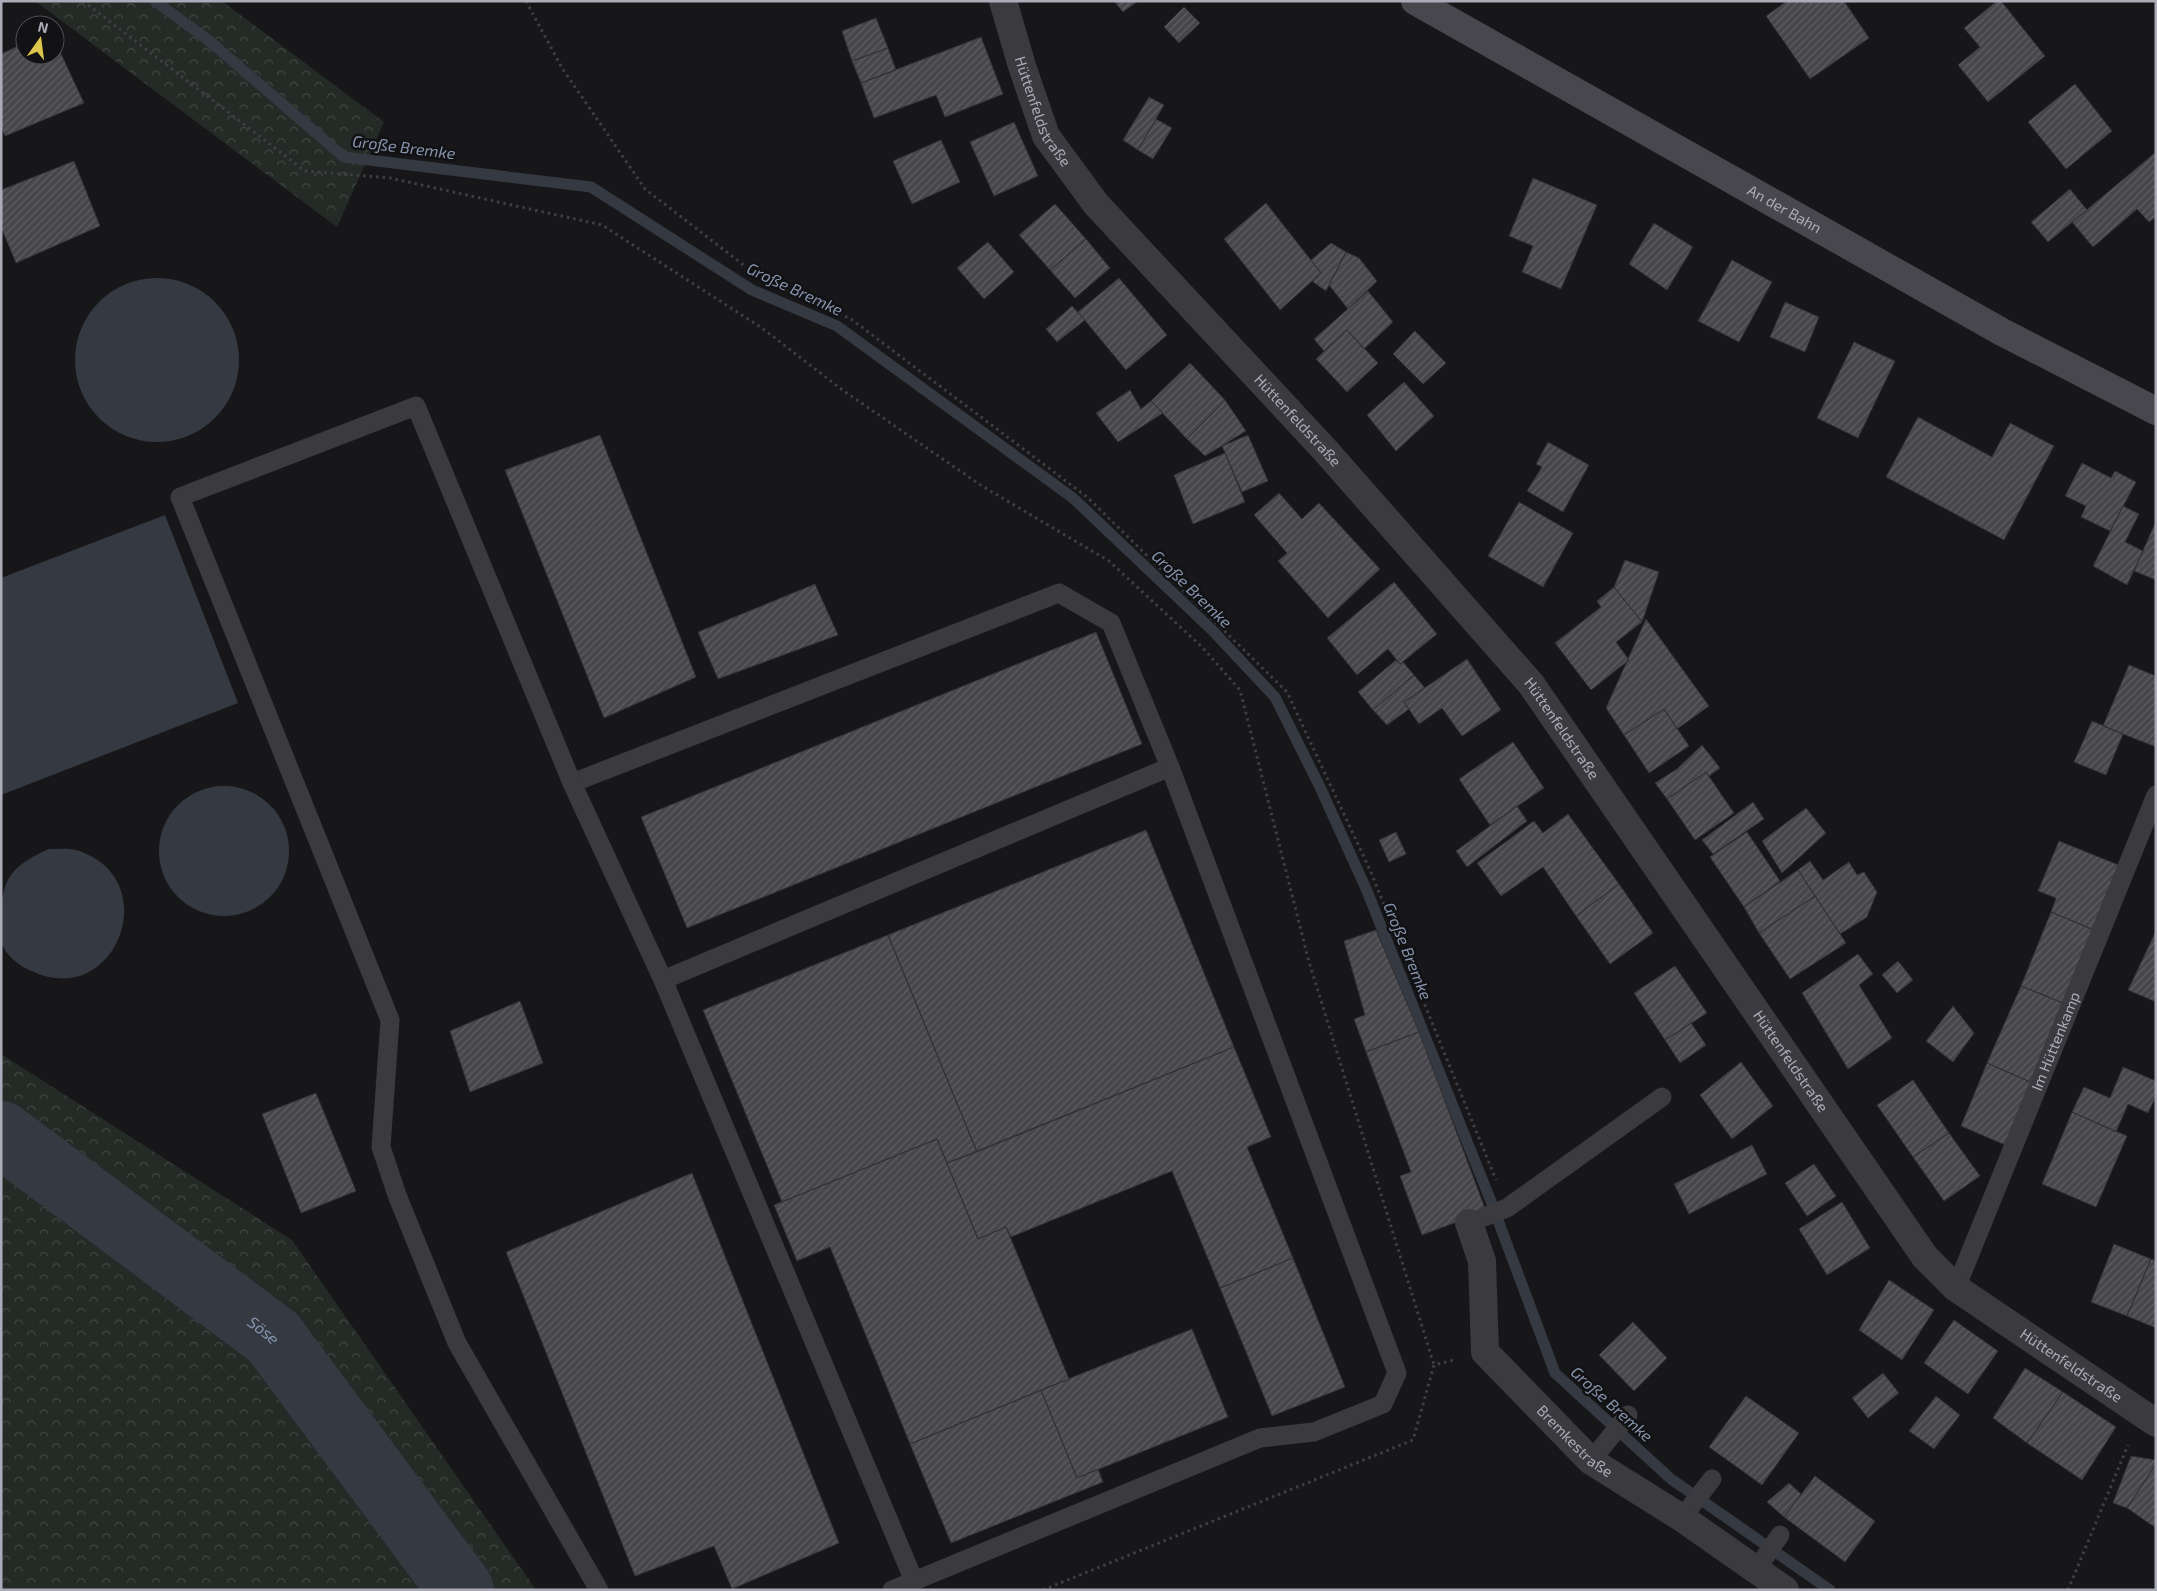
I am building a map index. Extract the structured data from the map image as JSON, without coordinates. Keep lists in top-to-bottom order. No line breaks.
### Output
{"streets":{"street":["Hüttenfeldstraße","An der Bahn","Bremkestraße"],"lane":["Im Hüttenkamp"]},"crossings":[["Hüttenfeldstraße","Im Hüttenkamp"]],"water":["Große Bremke","Söse"],"north":"top"}
